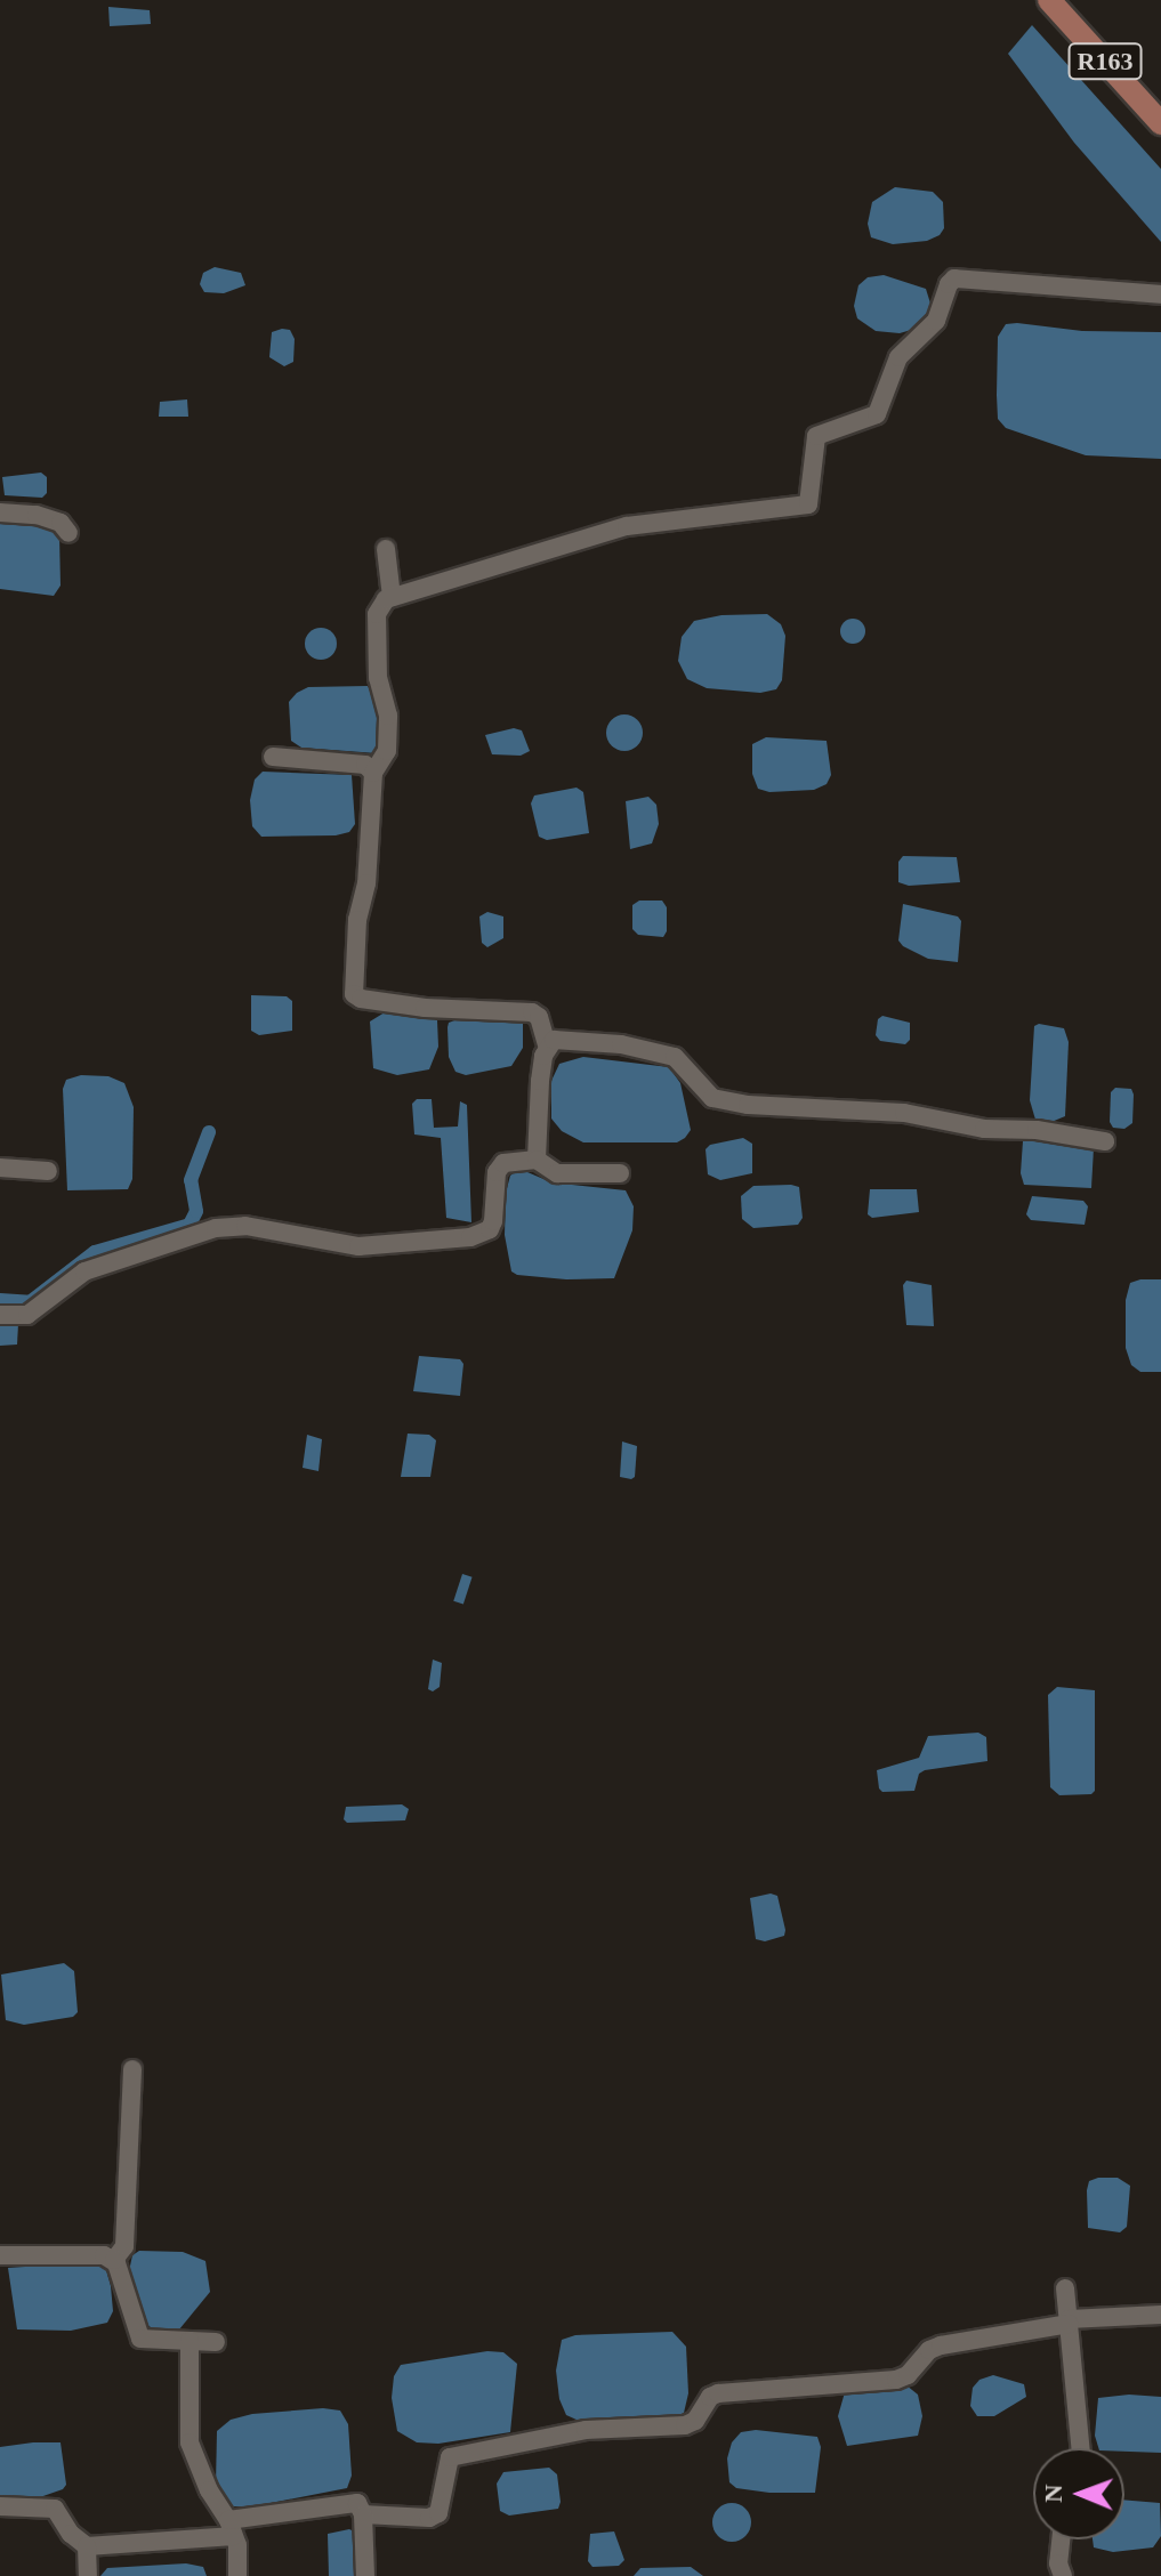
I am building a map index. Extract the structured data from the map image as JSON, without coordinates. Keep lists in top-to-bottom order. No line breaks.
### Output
{"streets":{"main road":["R163"]},"north":"left"}
